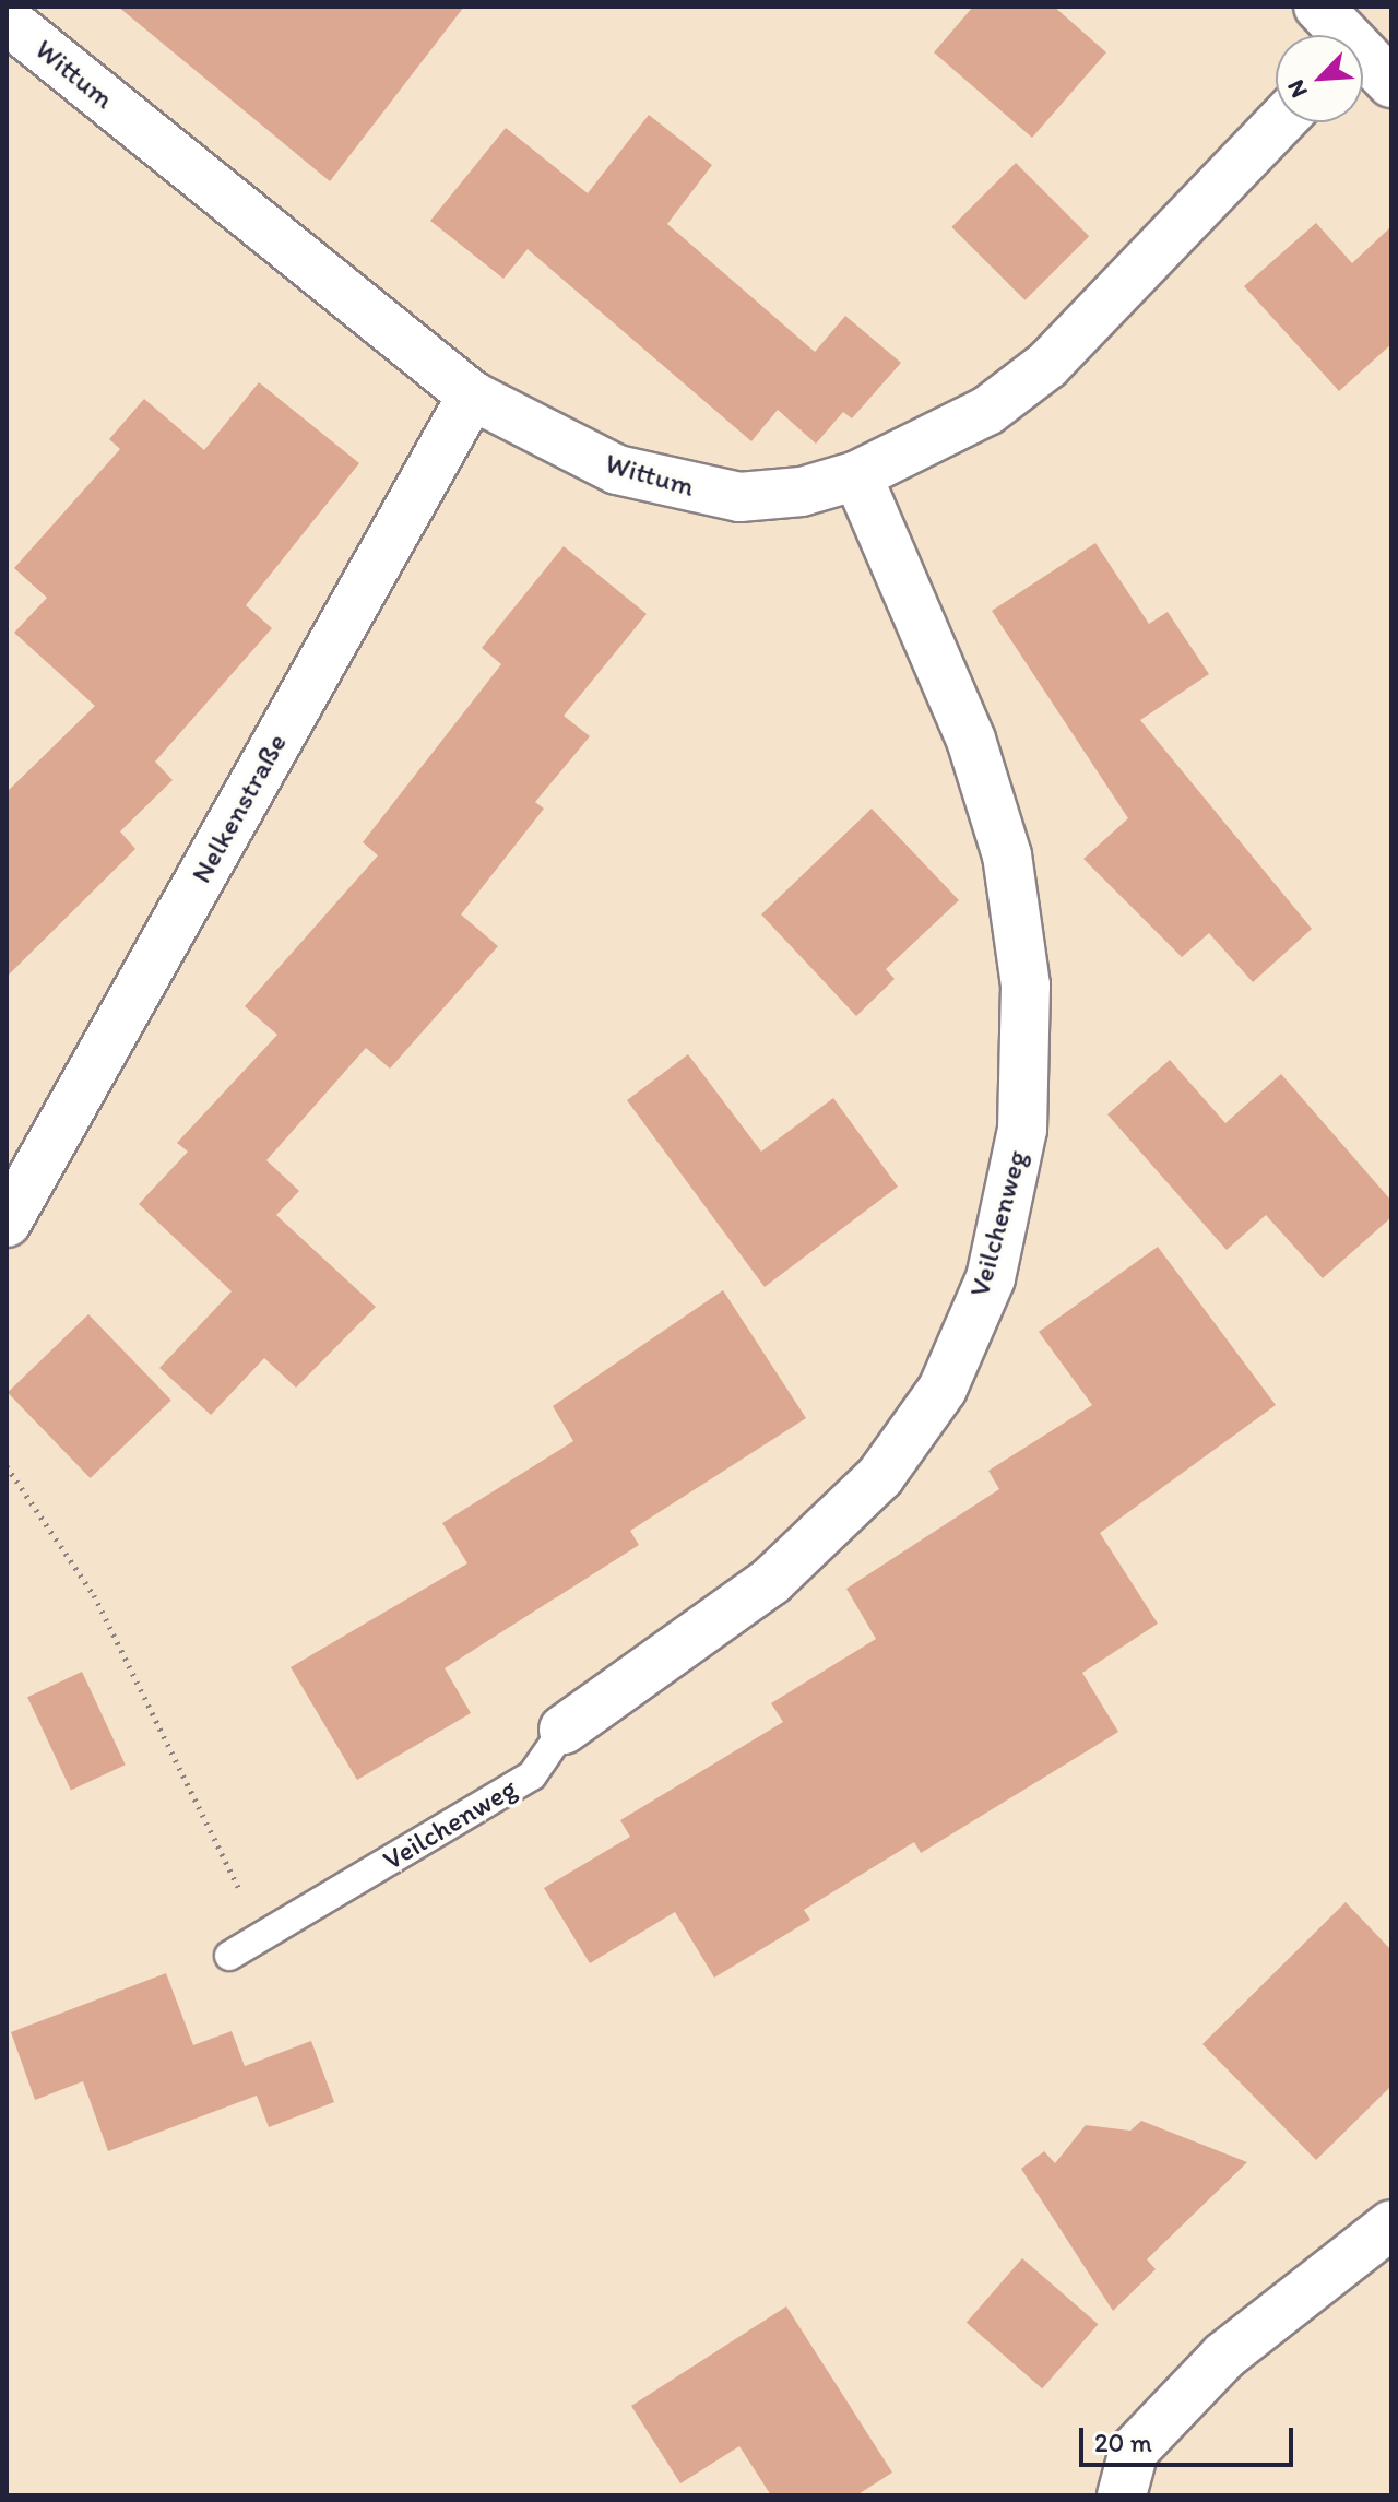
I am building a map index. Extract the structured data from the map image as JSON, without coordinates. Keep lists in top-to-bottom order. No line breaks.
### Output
{"streets":{"street":["Wittum","Nelkenstraße","Veilchenweg"]},"crossings":[["Wittum","Nelkenstraße"],["Wittum","Veilchenweg"]],"scale_bar":"20 m","north":"bottom left"}
